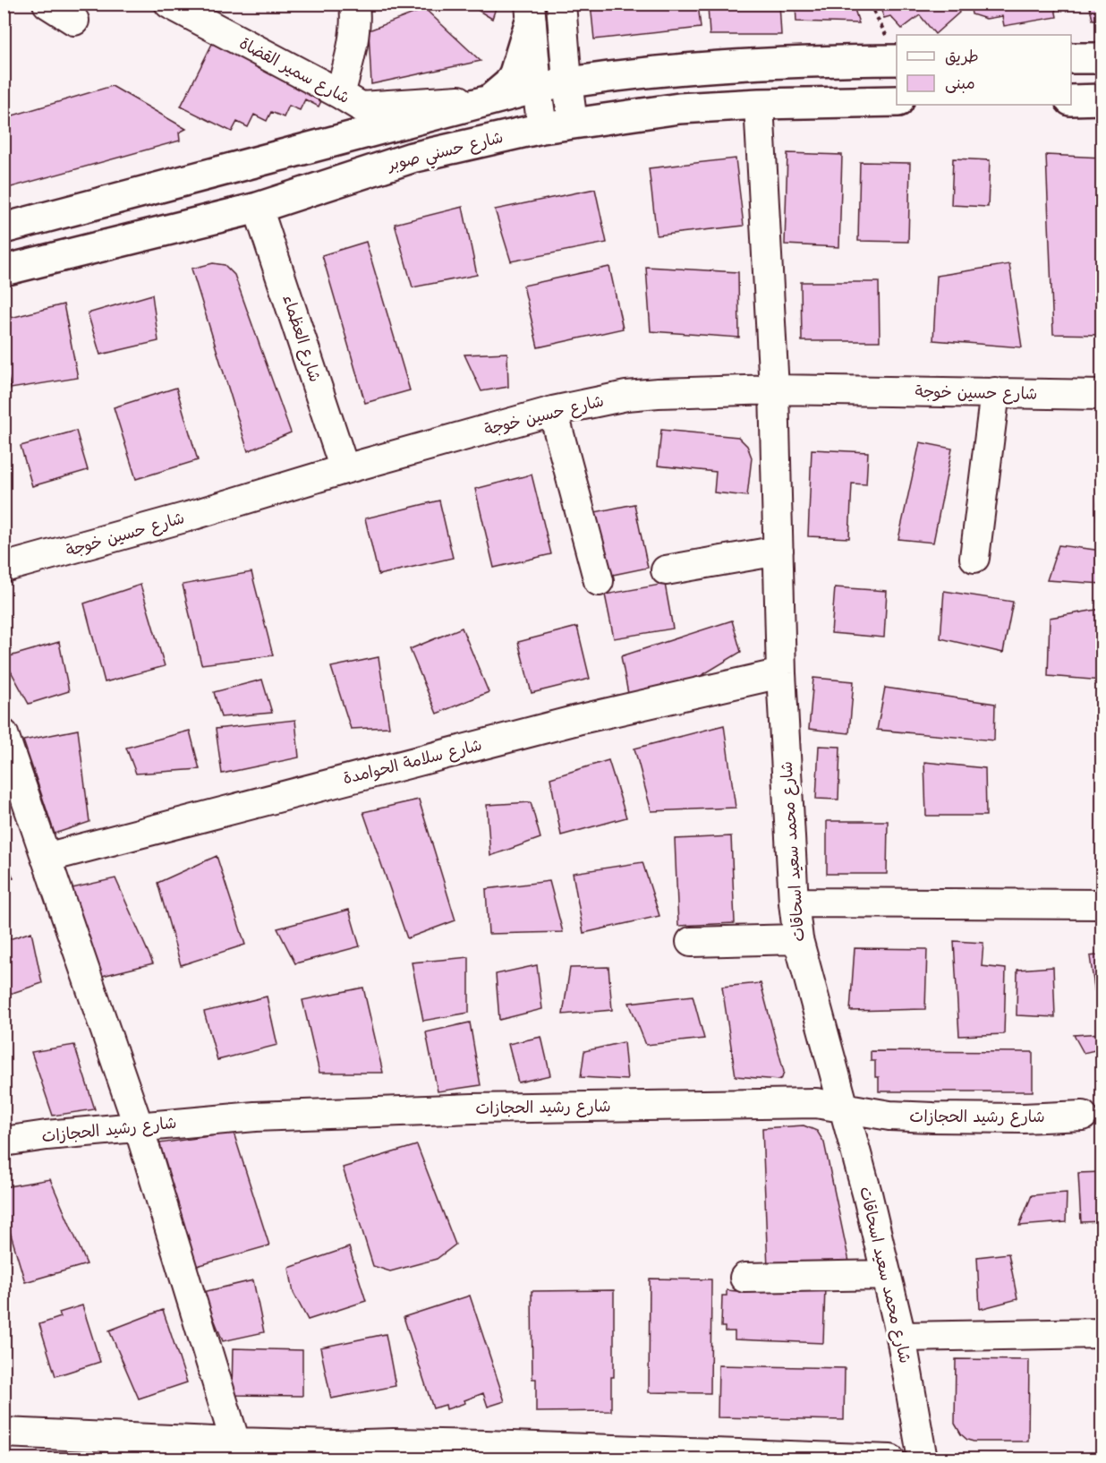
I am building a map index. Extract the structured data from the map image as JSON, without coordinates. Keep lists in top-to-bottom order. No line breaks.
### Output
{"streets":{"main road":["شارع حسني صوبر"],"street":["شارع سمير القضاة","شارع العظماء","شارع حسين خوجة","شارع سلامة الحوامدة","شارع محمد سعيد اسحاقات","شارع رشيد الحجازات"]},"crossings":[["شارع حسني صوبر","شارع العظماء"],["شارع حسني صوبر","شارع محمد سعيد اسحاقات"],["شارع العظماء","شارع حسين خوجة"],["شارع حسين خوجة","شارع محمد سعيد اسحاقات"],["شارع سلامة الحوامدة","شارع محمد سعيد اسحاقات"],["شارع محمد سعيد اسحاقات","شارع رشيد الحجازات"]],"legend":["طريق","مبنى"]}
